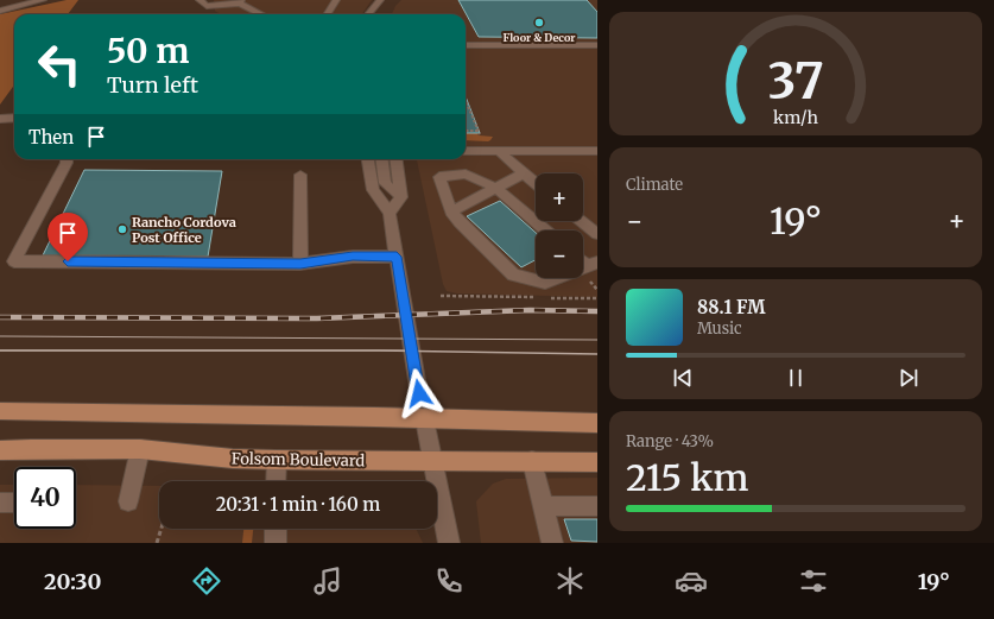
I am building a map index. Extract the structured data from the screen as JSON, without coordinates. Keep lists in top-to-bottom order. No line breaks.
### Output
{"streets":{"main road":["Folsom Boulevard"]},"places":["Floor & Decor","Rancho Cordova Post Office"],"page":{"turn":["50 m","Turn left"],"then":"Then","tile":["Climate",["Range · 43%","215 km"]],"map_buttons":["+","−"],"heat":["−","19°","+"],"song":["88.1 FM","Music"],"limit":"40","trip":"20:31 · 1 min · 160 m","tabs":["20:30","19°"],"gauge":["37","km/h"]}}
